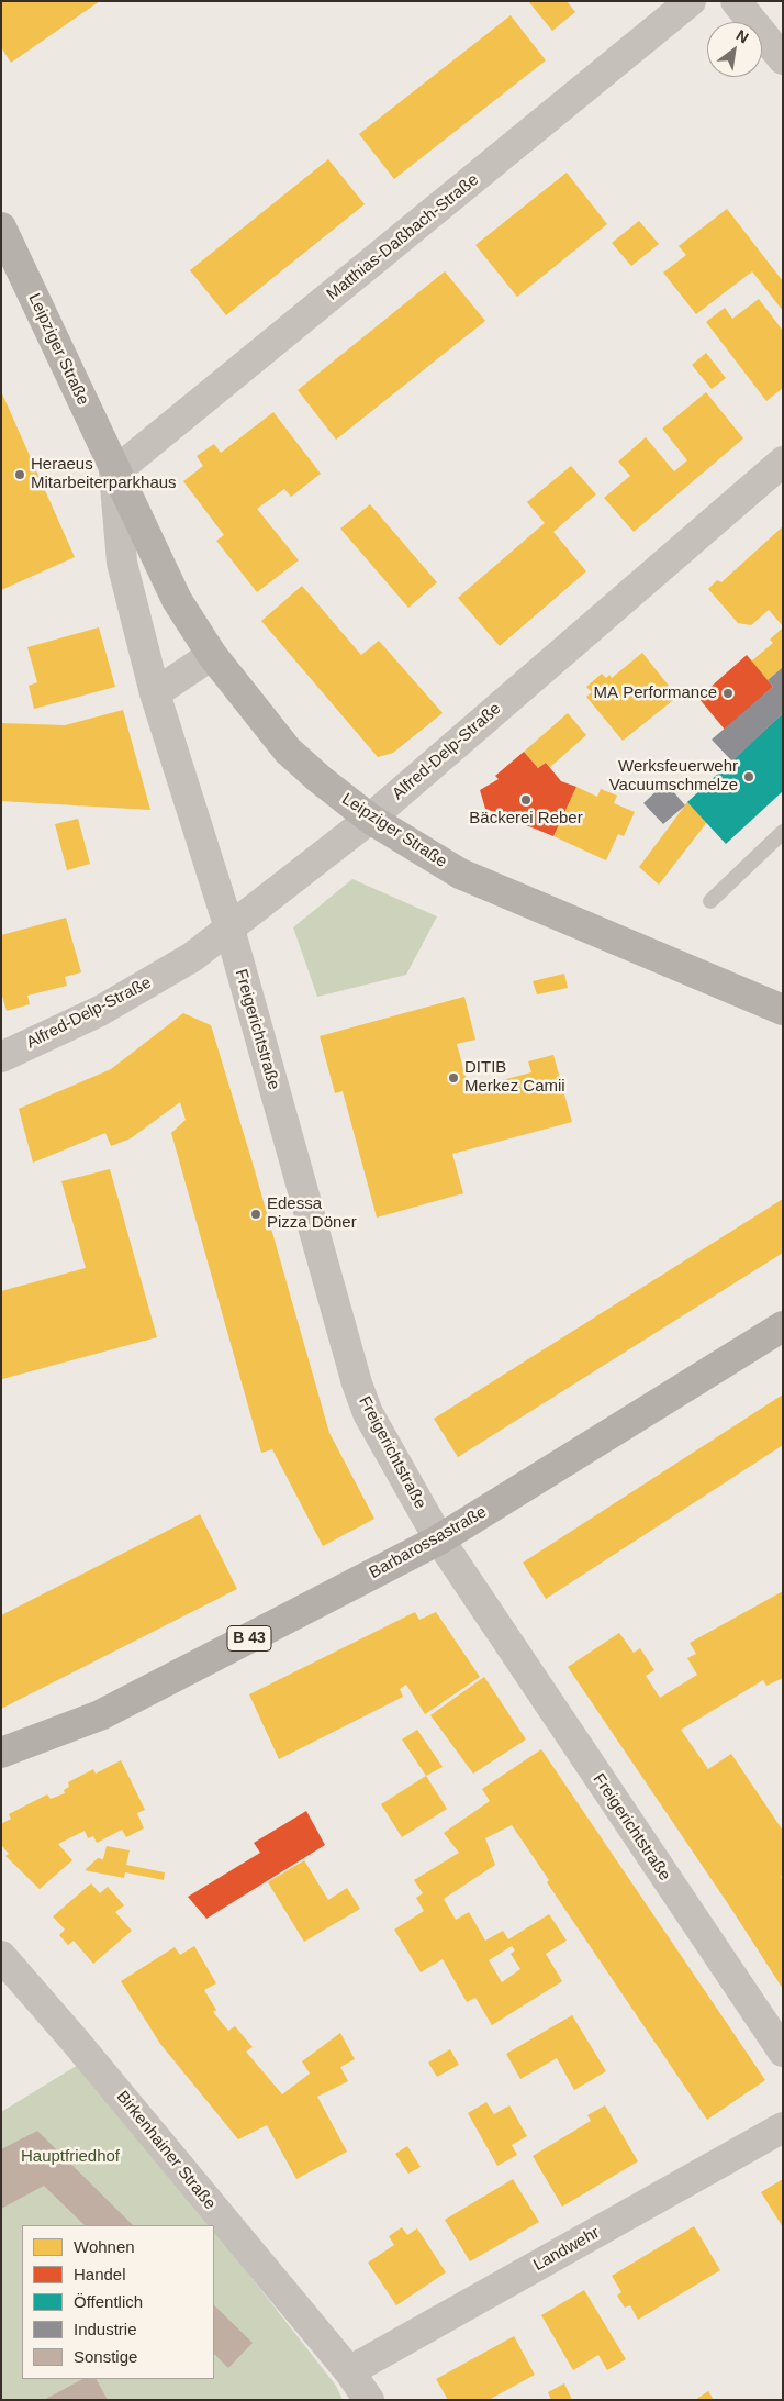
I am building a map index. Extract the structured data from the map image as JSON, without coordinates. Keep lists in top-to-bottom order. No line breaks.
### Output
{"streets":{"main road":["Leipziger Straße","Barbarossastraße","B 43"],"street":["Matthias-Daßbach-Straße","Alfred-Delp-Straße","Freigerichtstraße","Birkenhainer Straße","Landwehr"]},"crossings":[["Matthias-Daßbach-Straße","Leipziger Straße"],["Leipziger Straße","Alfred-Delp-Straße"],["Leipziger Straße","Freigerichtstraße"],["Alfred-Delp-Straße","Freigerichtstraße"],["Freigerichtstraße","Barbarossastraße"],["Barbarossastraße","B 43"],["Birkenhainer Straße","Landwehr"]],"parks":["Hauptfriedhof"],"places":["Heraeus Mitarbeiterparkhaus","MA Performance","Werksfeuerwehr Vacuumschmelze","Bäckerei Reber","DITIB Merkez Camii","Edessa Pizza Döner"],"legend":["Wohnen","Handel","Öffentlich","Industrie","Sonstige"],"north":"top right"}
